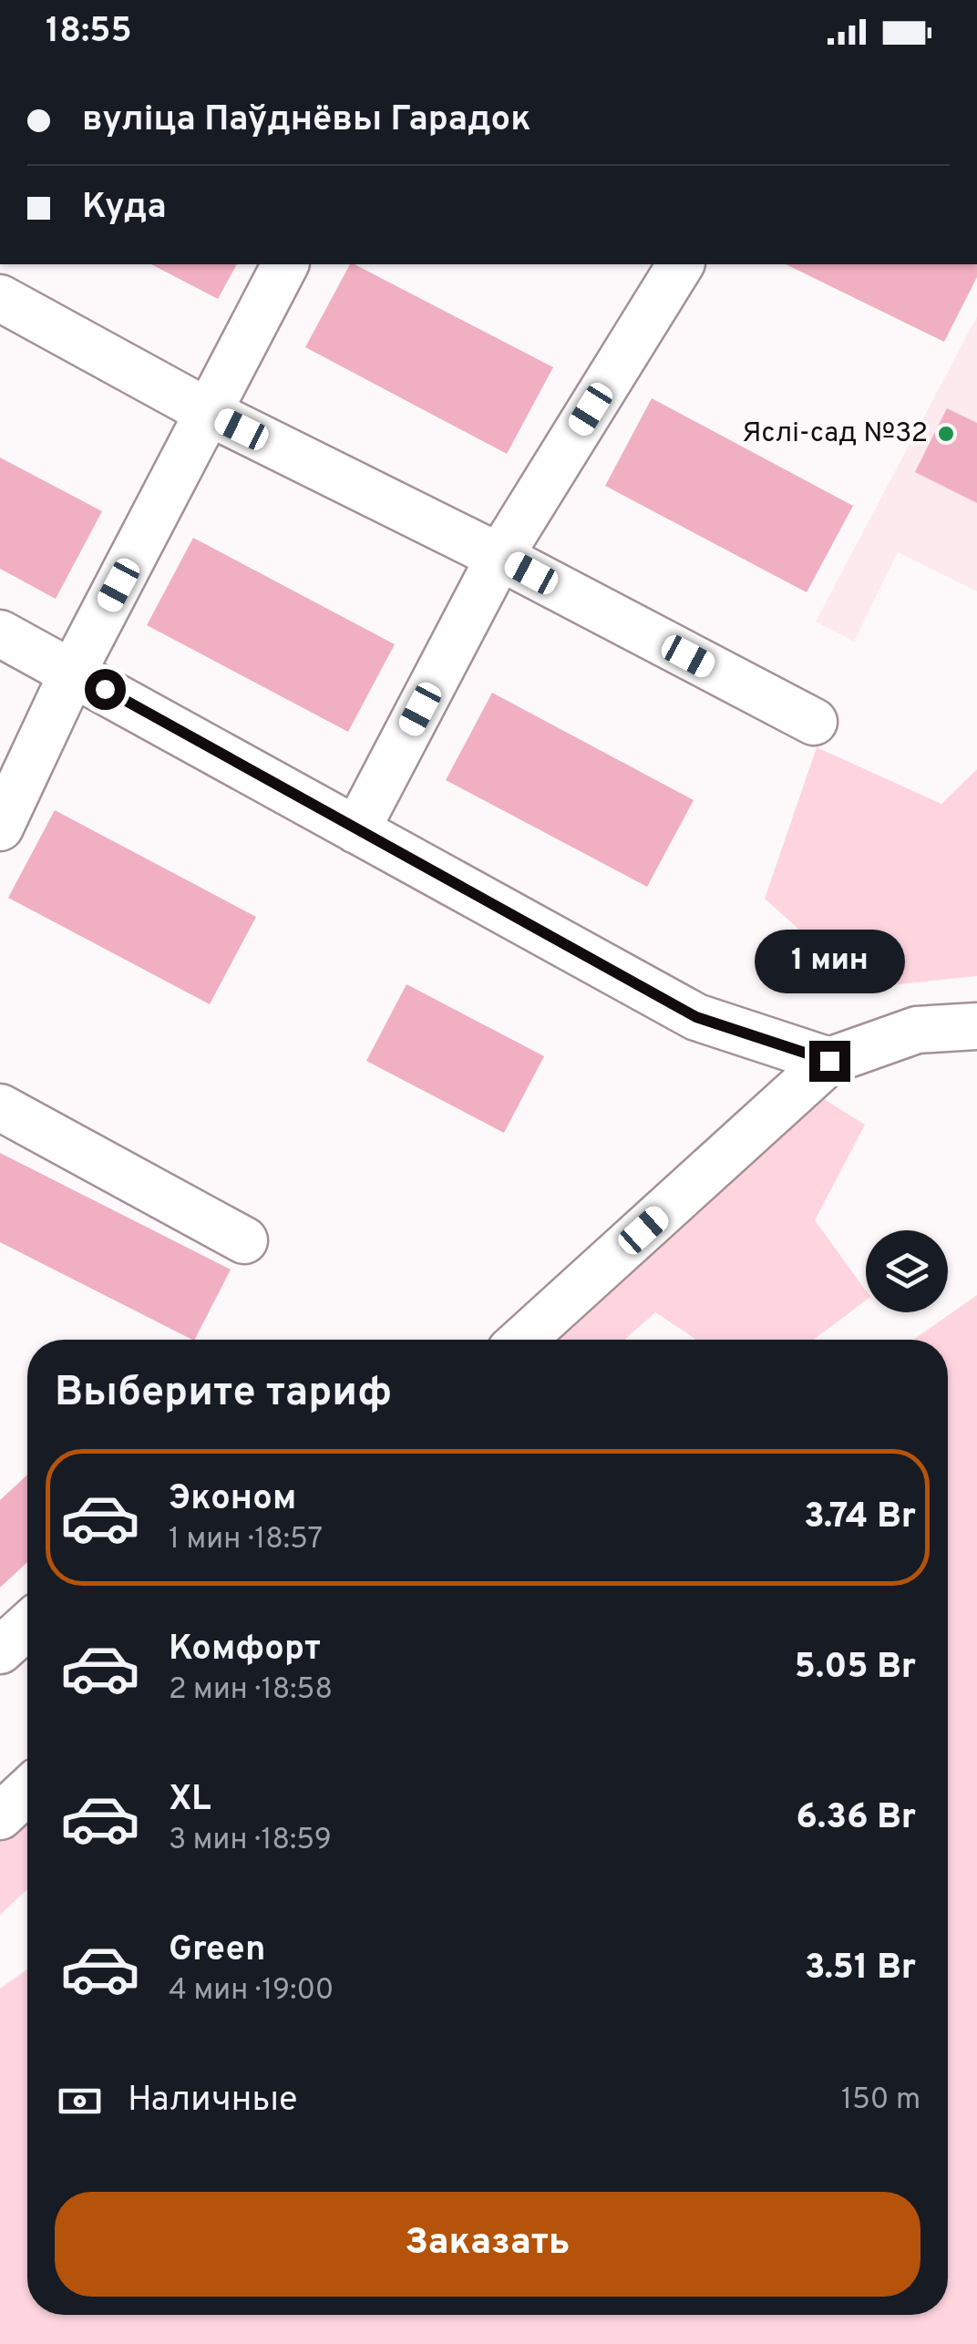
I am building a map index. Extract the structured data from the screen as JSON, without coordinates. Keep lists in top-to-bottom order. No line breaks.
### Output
{"places":["Яслі-сад №32"],"page":{"status":"18:55","banner":["вуліца Паўднёвы Гарадок","Куда"],"bubble":"1 мин","heading":"Выберите тариф","list":[{"name":"Эконом","note":"1 мин · 18:57","value":"3.74 Br"},{"name":"Комфорт","note":"2 мин · 18:58","value":"5.05 Br"},{"name":"XL","note":"3 мин · 18:59","value":"6.36 Br"},{"name":"Green","note":"4 мин · 19:00","value":"3.51 Br"}],"pay":["Наличные","150 m"],"buttons":"Заказать"}}
